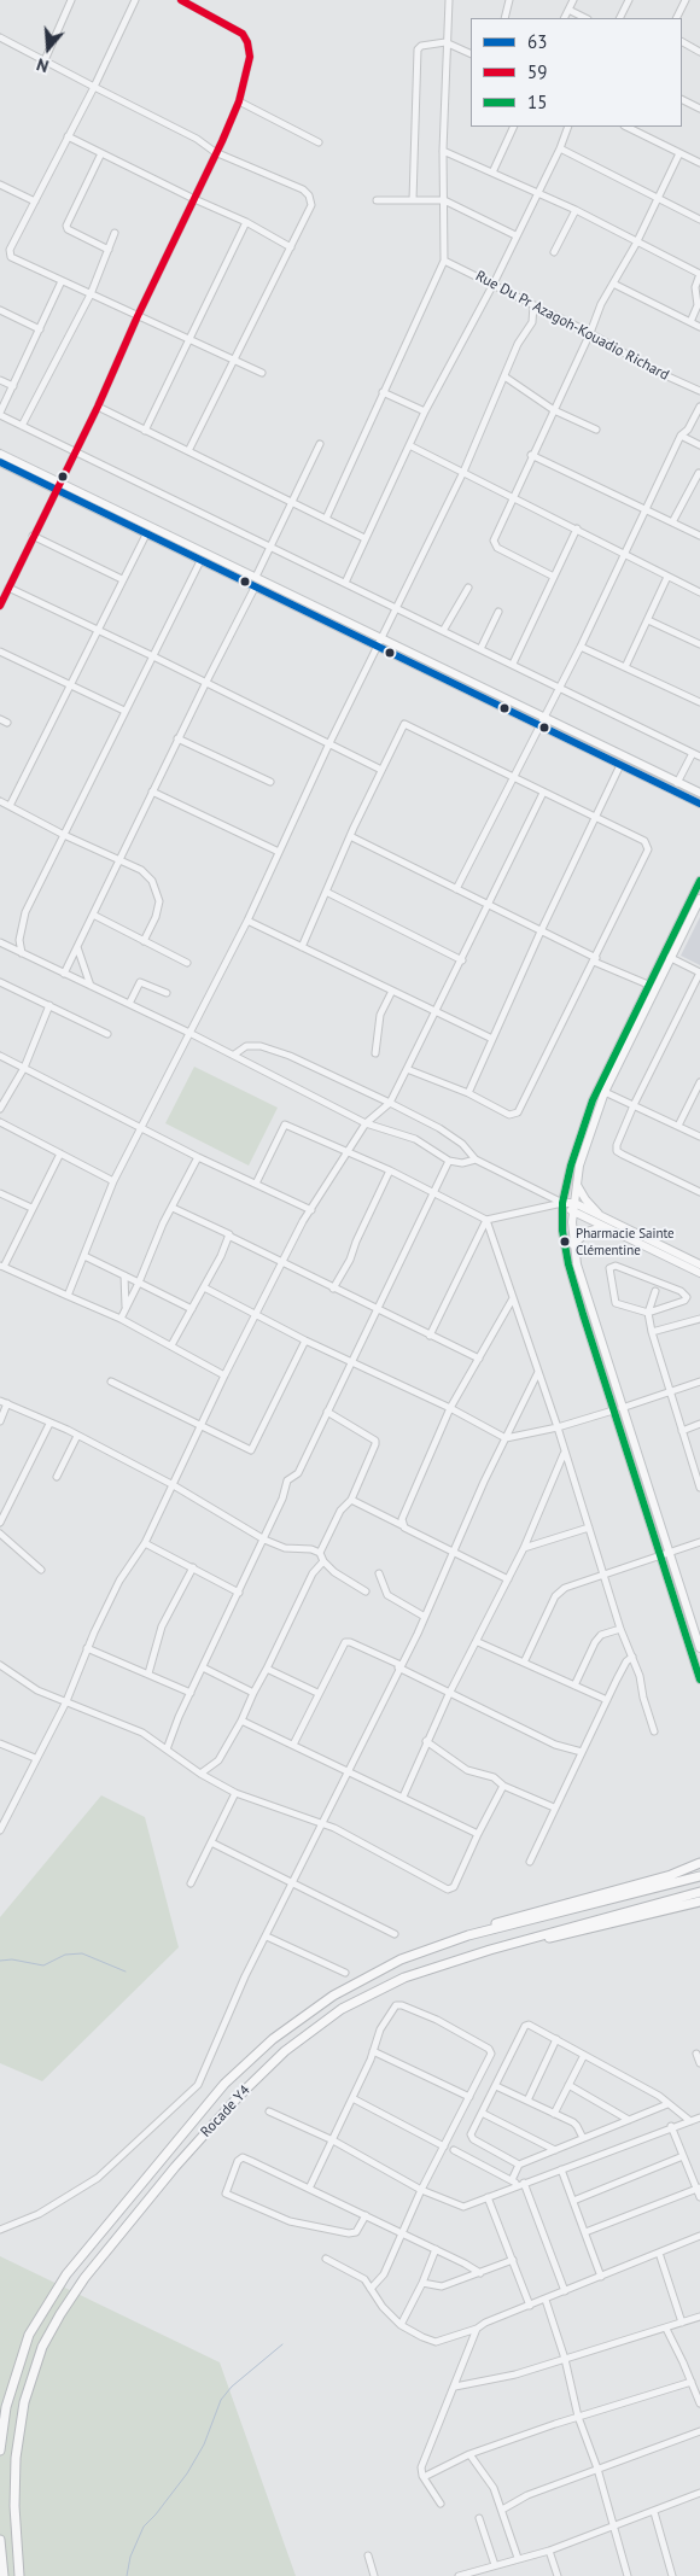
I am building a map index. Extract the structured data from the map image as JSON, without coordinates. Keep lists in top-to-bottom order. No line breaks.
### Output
{"streets":{"highway":["Rocade Y4"],"street":["Rue Du Pr Azagoh-Kouadio Richard"]},"places":["Pharmacie Sainte Clémentine"],"lines":["transit line 59","transit line 63","transit line 15"],"legend":["63","59","15"],"north":"bottom"}
